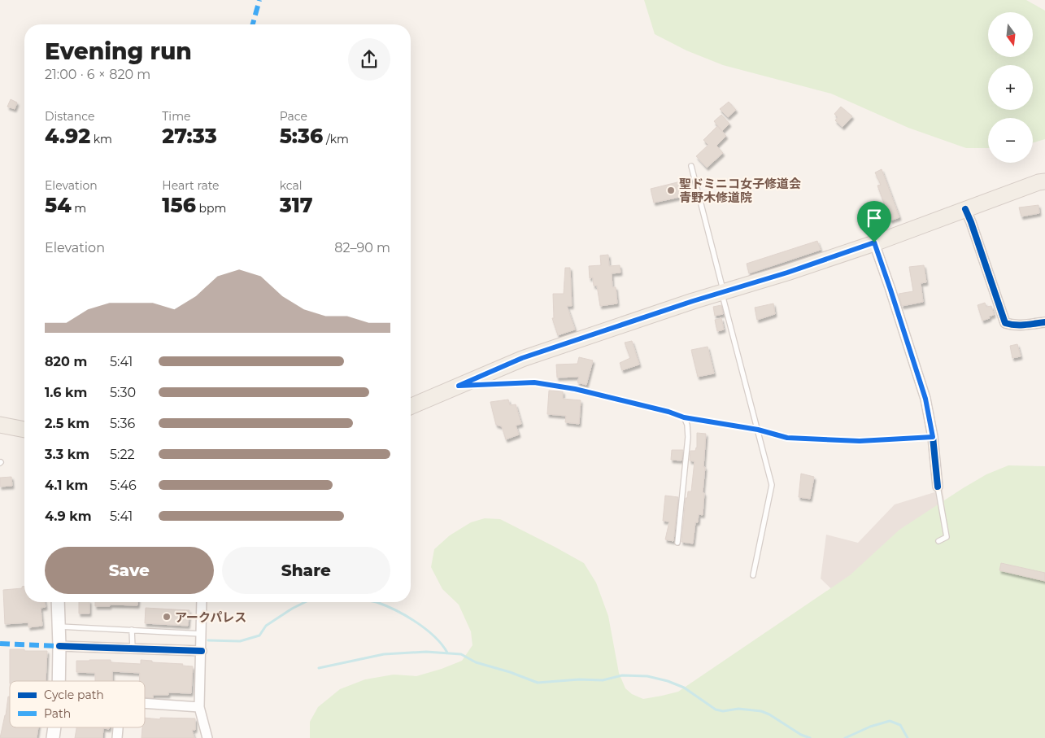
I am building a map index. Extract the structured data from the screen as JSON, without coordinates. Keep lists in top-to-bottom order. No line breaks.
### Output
{"places":["聖ドミニコ女子修道会 青野木修道院","アークパレス"],"legend":["Cycle path","Path"],"north":"bottom","page":{"map_buttons":["+","−"],"heading":["Evening run","21:00 · 6 × 820 m"],"stats":[["Distance","4.92 km"],["Time","27:33"],["Pace","5:36 /km"],["Elevation","54 m"],["Heart rate","156 bpm"],["kcal","317"]],"chart":["Elevation","82–90 m"],"list":[{"name":"820 m","note":"5:41"},{"name":"1.6 km","note":"5:30"},{"name":"2.5 km","note":"5:36"},{"name":"3.3 km","note":"5:22"},{"name":"4.1 km","note":"5:46"},{"name":"4.9 km","note":"5:41"}],"buttons":["Save","Share"]}}
